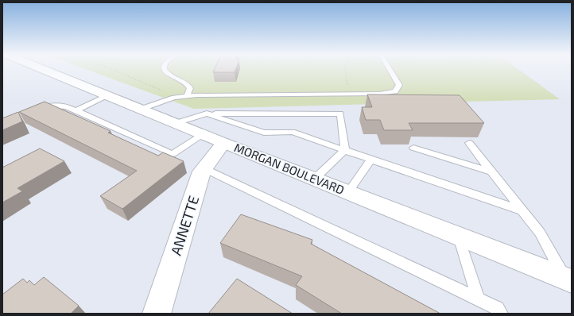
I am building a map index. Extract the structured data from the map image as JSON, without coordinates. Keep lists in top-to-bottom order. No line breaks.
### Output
{"streets":{"main road":["MORGAN BOULEVARD","ANNETTE"]},"crossings":[["MORGAN BOULEVARD","ANNETTE"]]}
